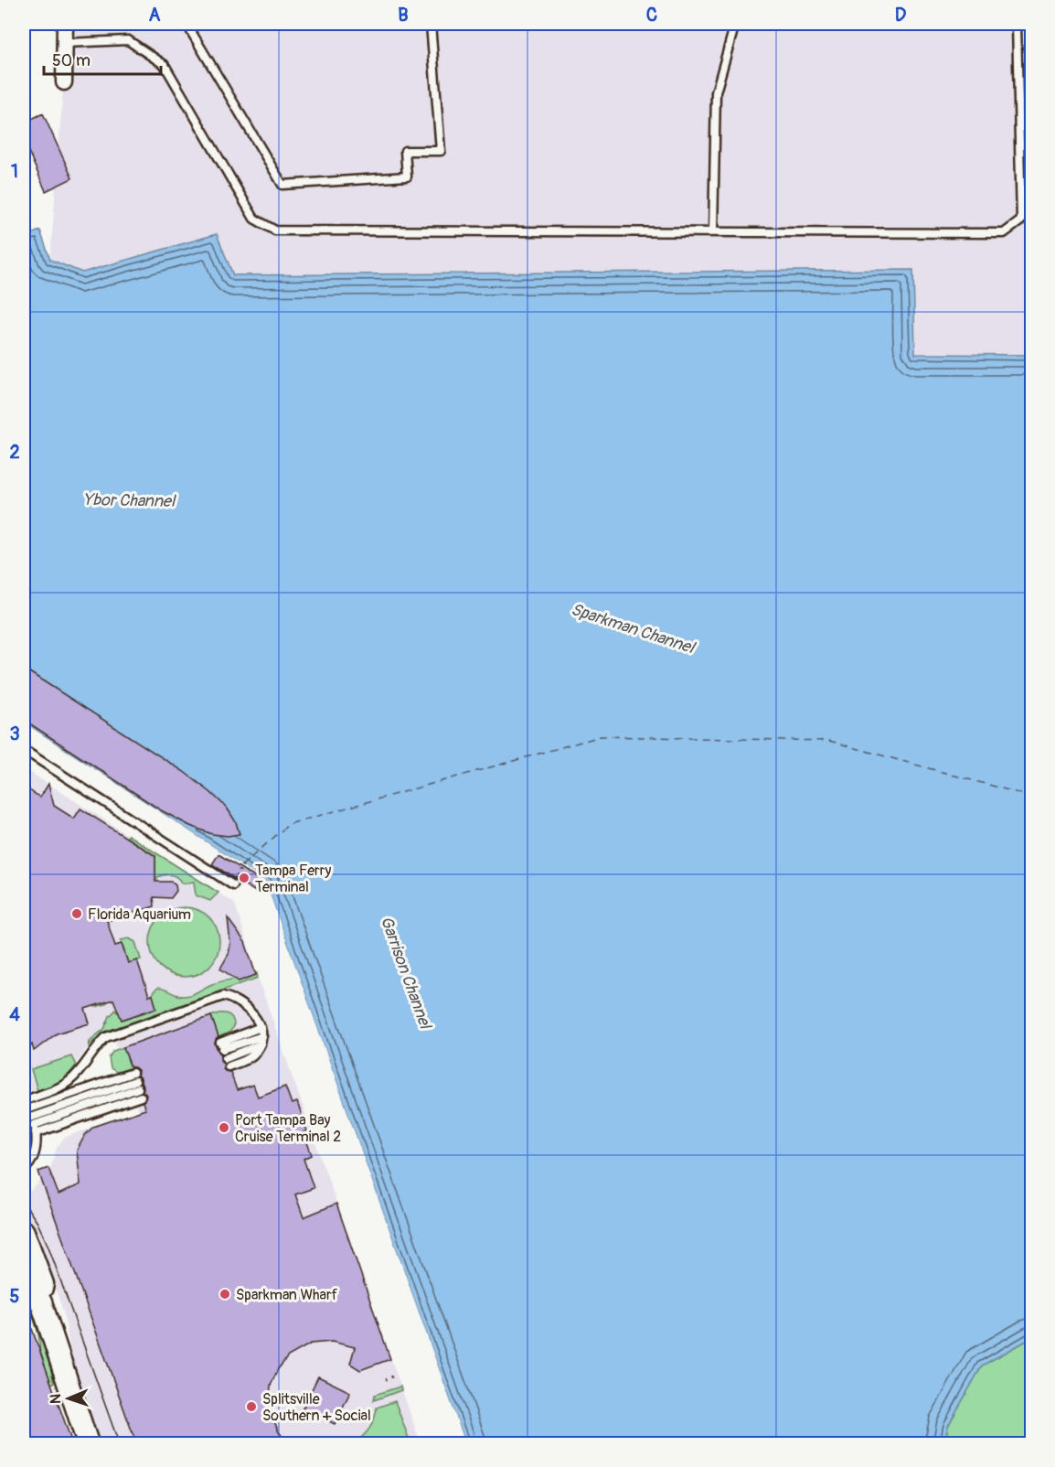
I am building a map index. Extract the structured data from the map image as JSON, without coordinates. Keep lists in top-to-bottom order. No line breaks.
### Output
{"water":["Ybor Channel","Sparkman Channel","Garrison Channel"],"places":["Tampa Ferry Terminal","Florida Aquarium","Port Tampa Bay Cruise Terminal 2","Sparkman Wharf","Splitsville Southern + Social"],"scale_bar":"50 m","north":"left","grid":{"columns":["A","B","C","D"],"rows":["1","2","3","4","5"]}}
